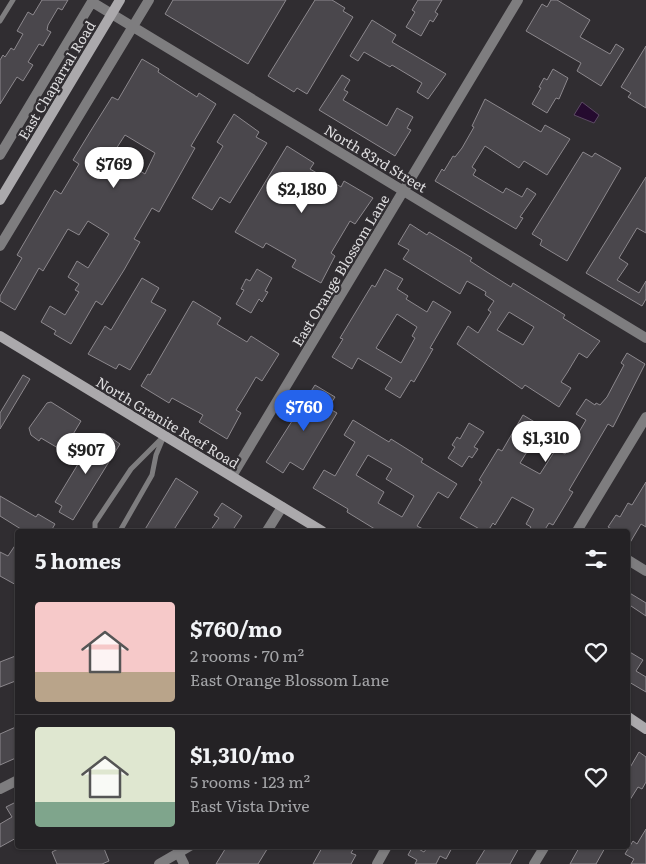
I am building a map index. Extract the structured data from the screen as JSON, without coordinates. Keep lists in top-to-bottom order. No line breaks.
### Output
{"streets":{"street":["East Chaparral Road","North 83rd Street","East Orange Blossom Lane","North Granite Reef Road"]},"crossings":[["East Chaparral Road","North 83rd Street"],["North 83rd Street","East Orange Blossom Lane"],["East Orange Blossom Lane","North Granite Reef Road"]],"page":{"price":["$769","$2,180","$760","$1,310","$907"],"heading":"5 homes","list":[{"name":"$760/mo","note":"2 rooms · 70 m² · East Orange Blossom Lane"},{"name":"$1,310/mo","note":"5 rooms · 123 m² · East Vista Drive"}]}}
